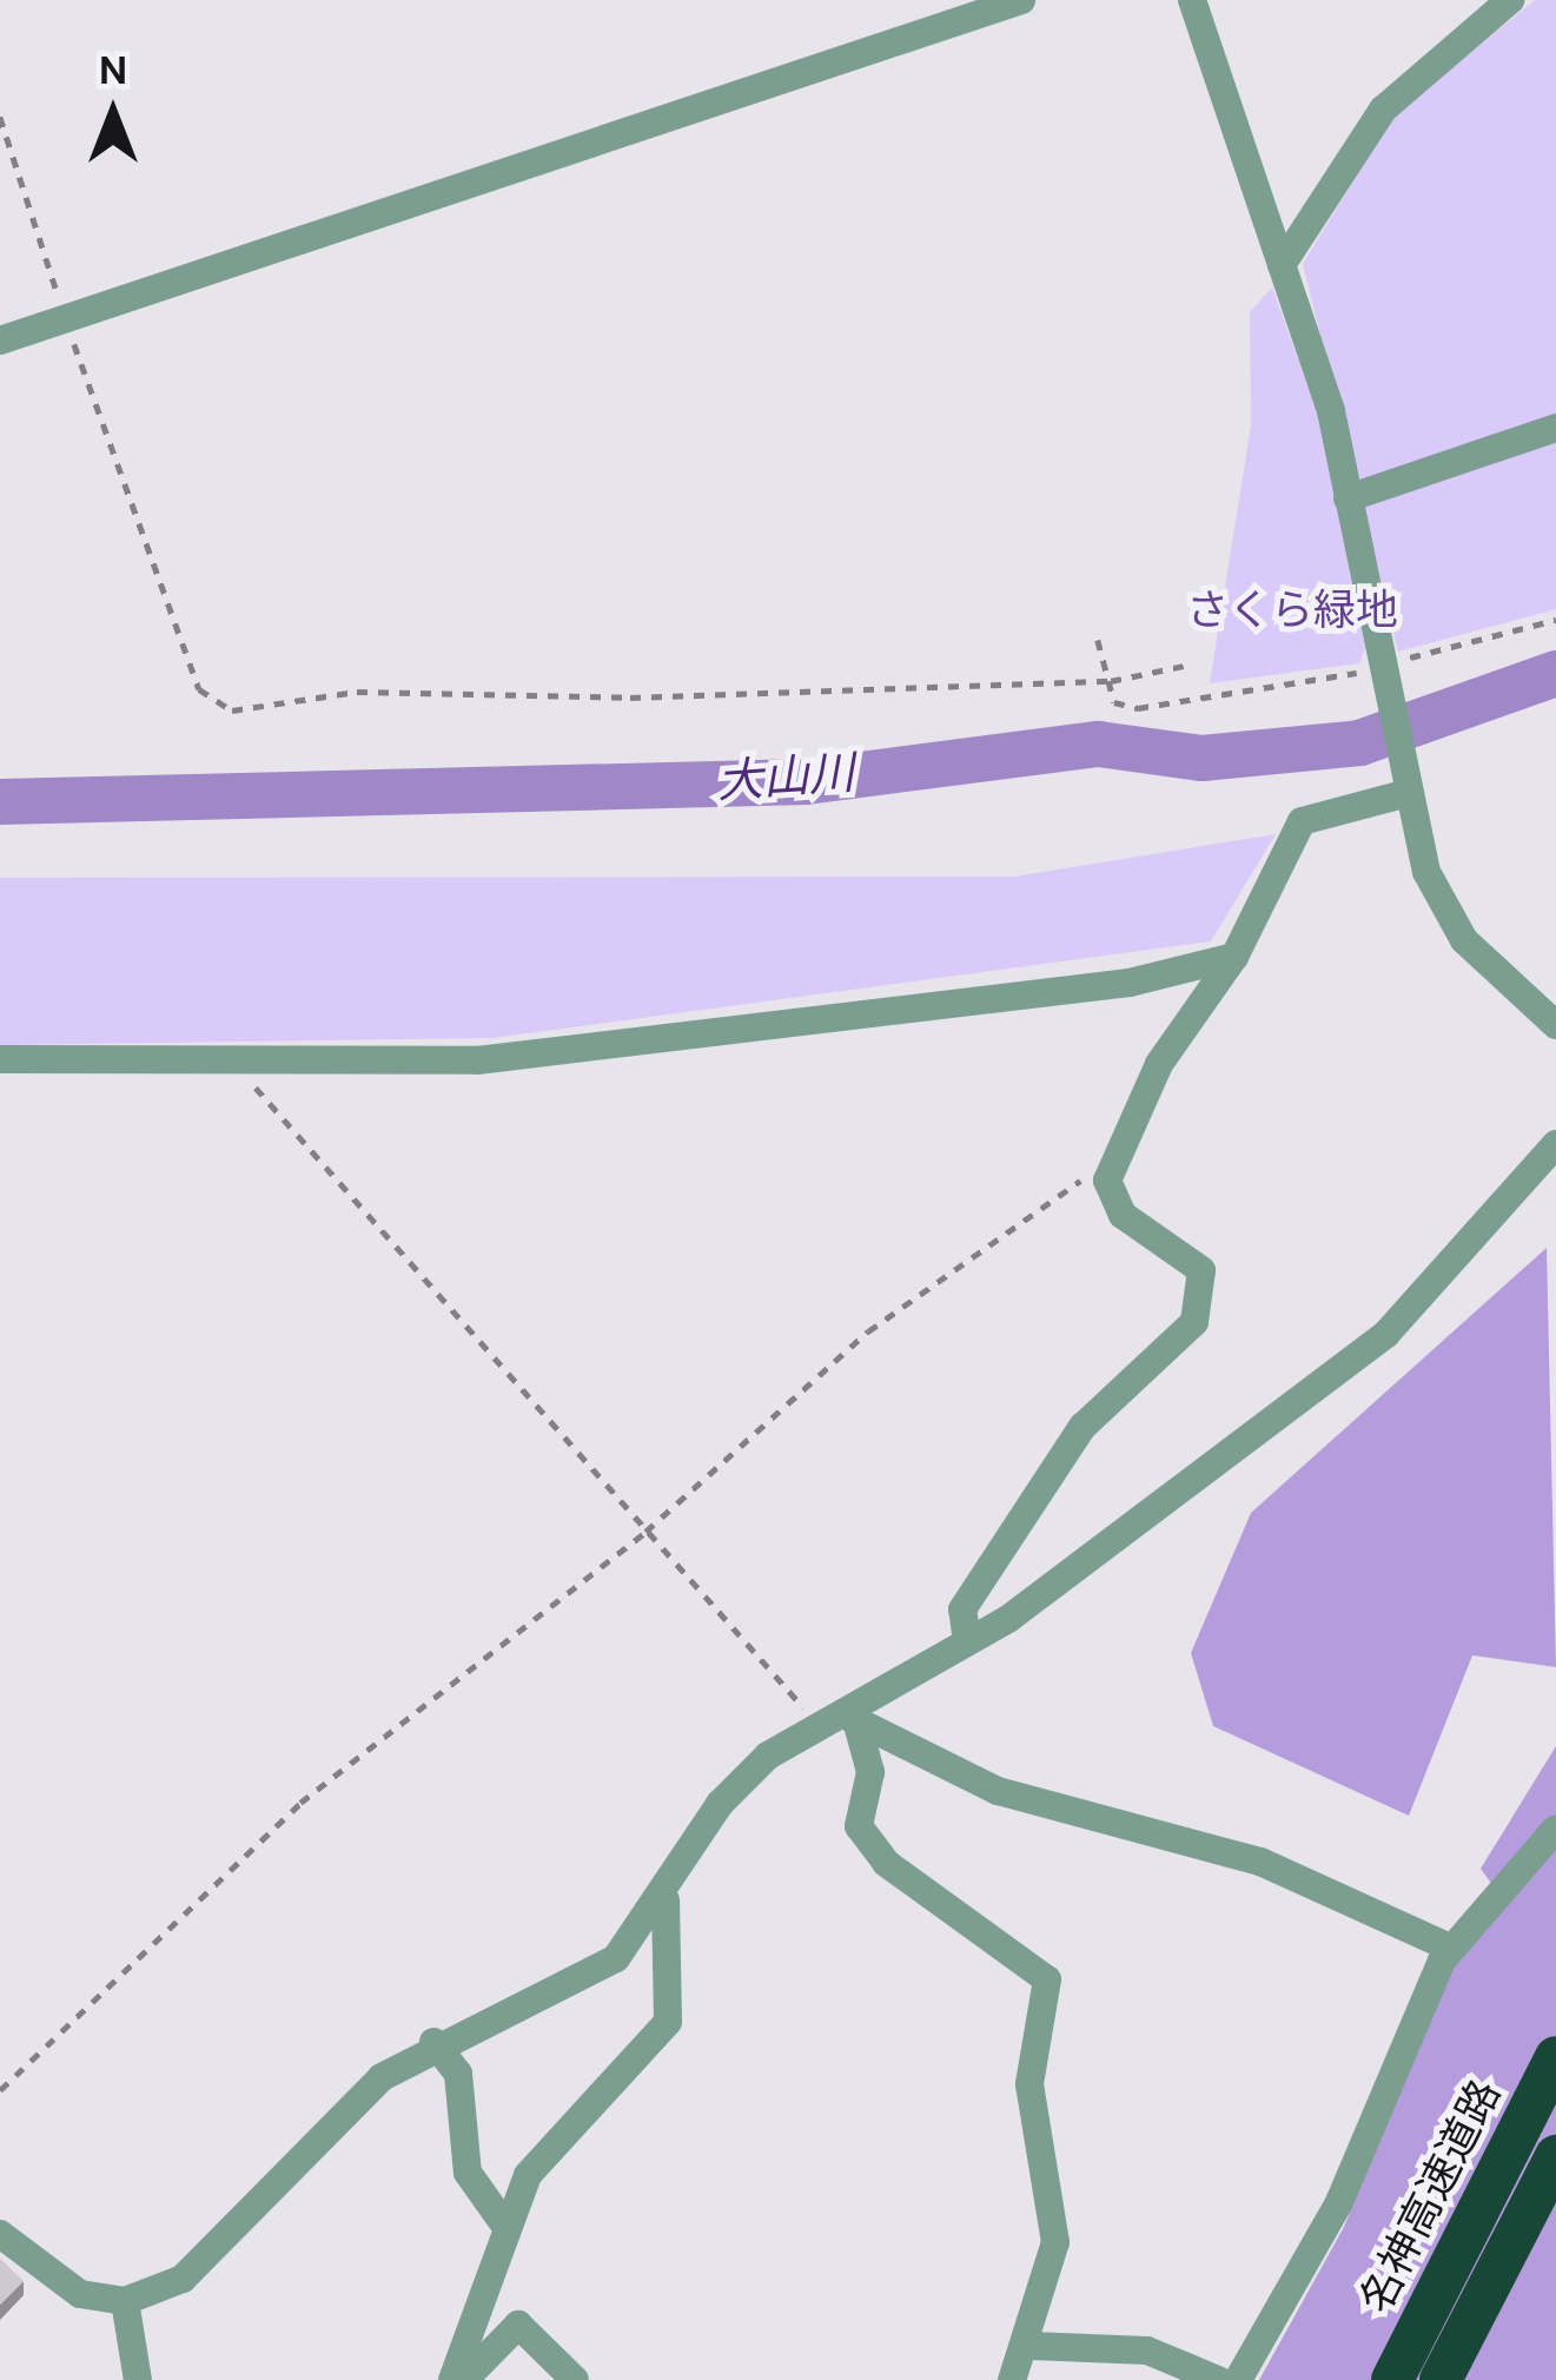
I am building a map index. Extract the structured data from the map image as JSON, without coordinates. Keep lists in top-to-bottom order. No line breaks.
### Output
{"streets":{"highway":["名神高速道路"]},"water":["大山川"],"parks":["さくら緑地"],"north":"top"}
